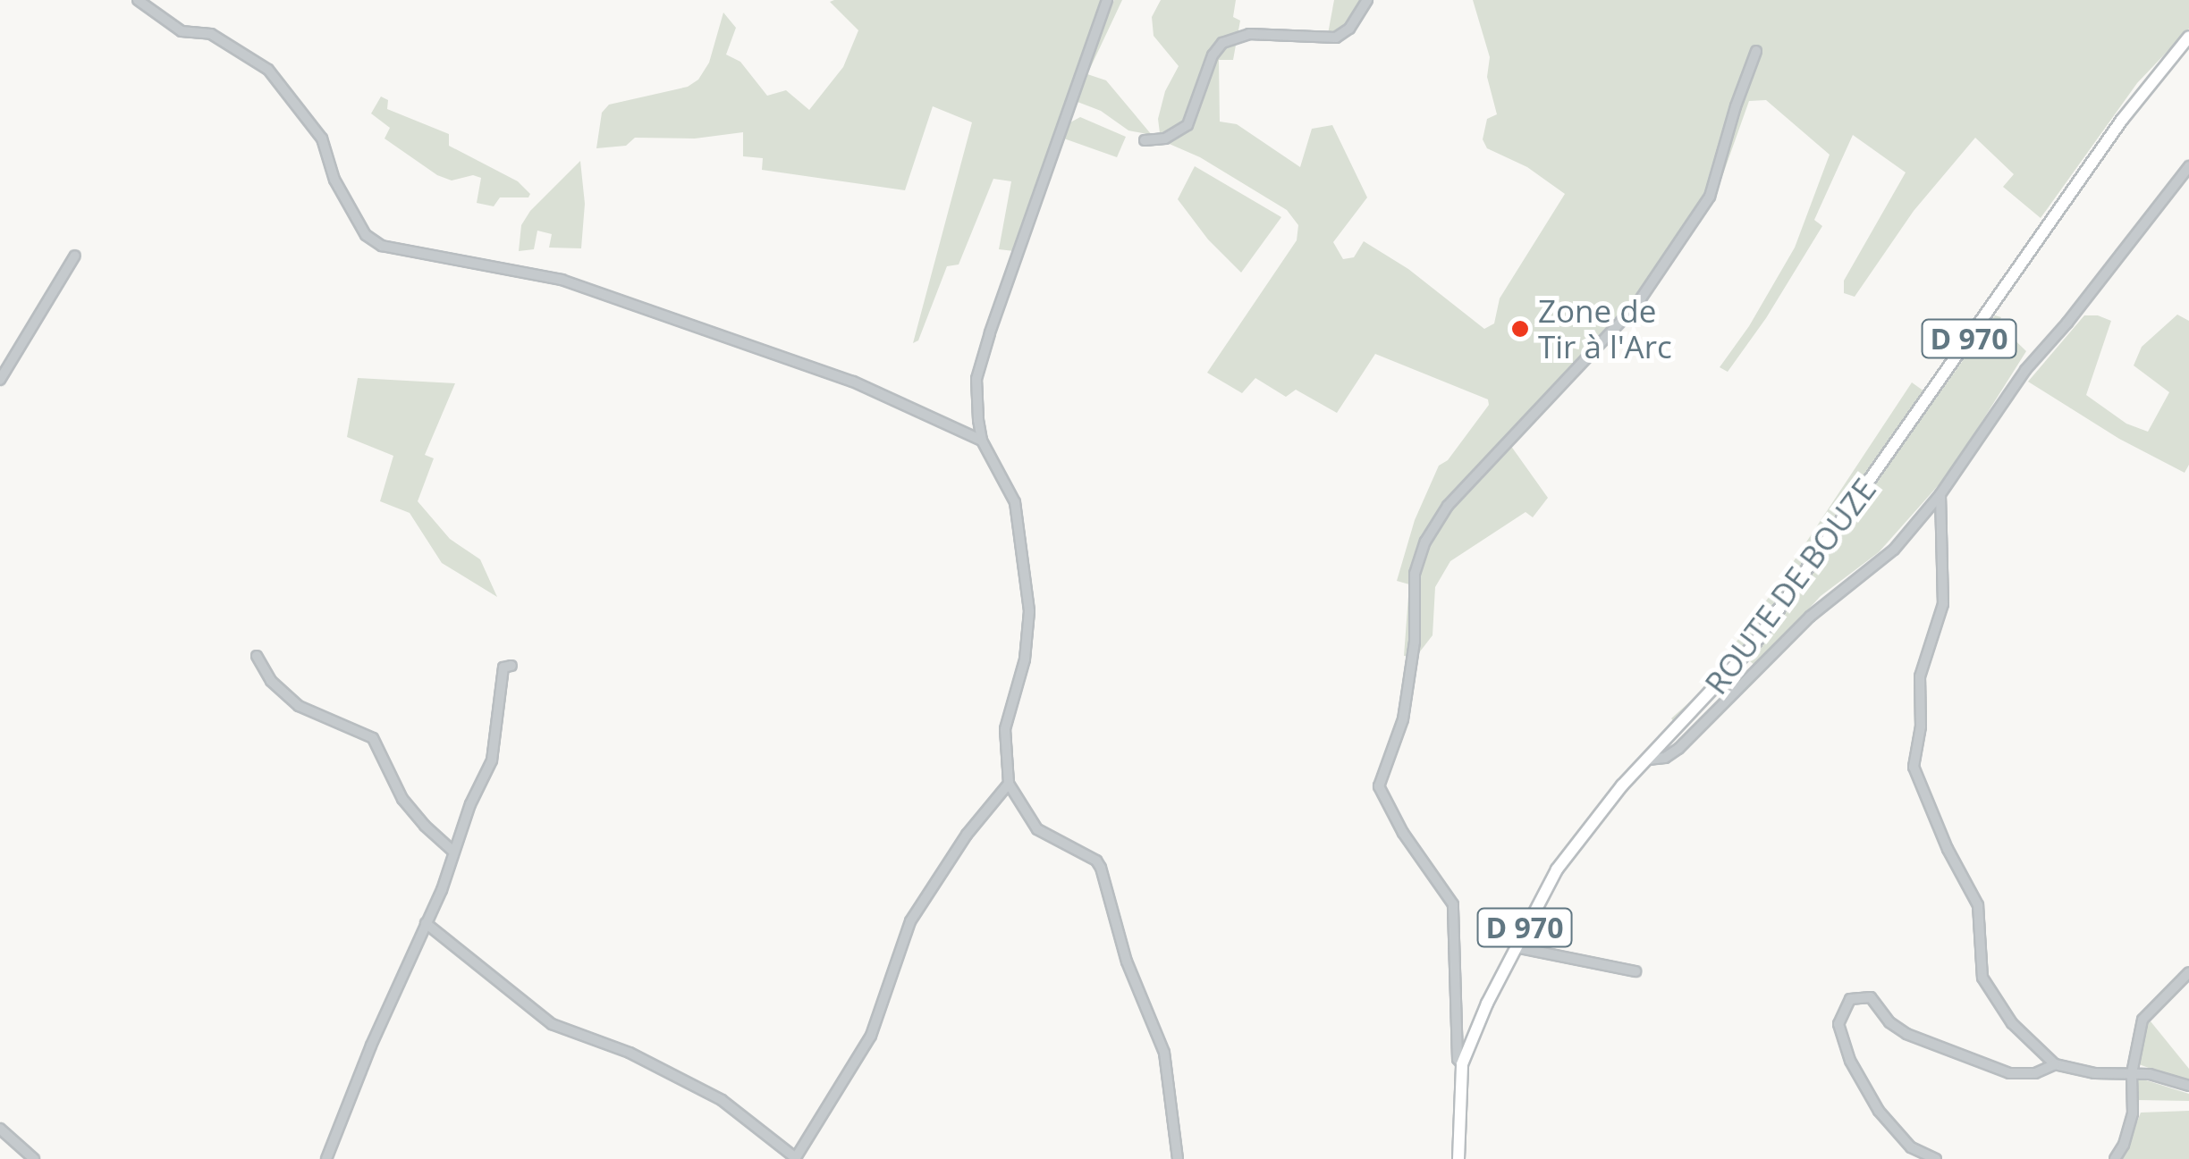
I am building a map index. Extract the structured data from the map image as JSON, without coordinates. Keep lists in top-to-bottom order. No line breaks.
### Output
{"streets":{"main road":["D 970","ROUTE DE BOUZE"]},"places":["Zone de Tir à l'Arc"]}
